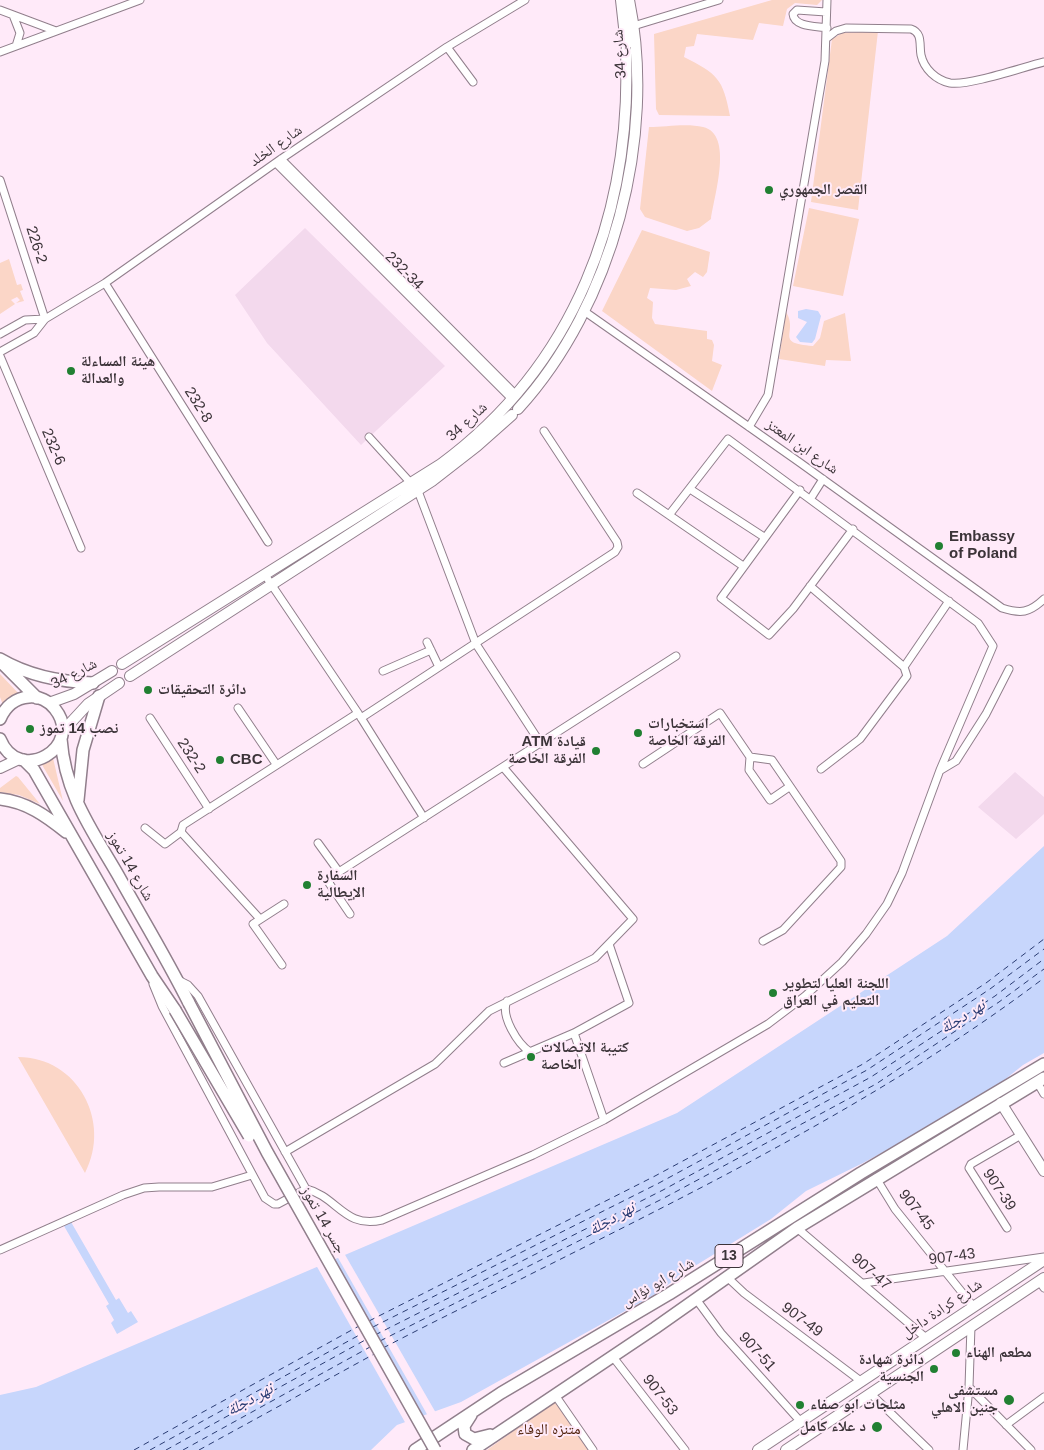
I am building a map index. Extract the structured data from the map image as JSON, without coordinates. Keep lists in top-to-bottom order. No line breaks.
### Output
{"streets":{"main road":["شارع 34","شارع 14 تموز","جسر 14 تموز","13","شارع ابو نؤاس","شارع كرادة داخل"],"street":["شارع الخلد","226-2","232-34","232-8","232-6","شارع ابن المعتز","232-2","907-39","907-45","907-43","907-47","907-49","907-51","907-53"]},"crossings":[["شارع 34","232-34"],["شارع 34","شارع ابن المعتز"],["شارع 34","شارع 14 تموز"],["شارع الخلد","226-2"],["شارع الخلد","232-34"],["شارع الخلد","232-8"],["شارع 14 تموز","جسر 14 تموز"],["907-45","13"],["907-45","907-43"],["907-45","شارع كرادة داخل"],["13","907-47"],["13","907-49"],["13","907-51"],["13","907-53"],["907-43","907-47"],["907-43","شارع كرادة داخل"],["907-47","شارع كرادة داخل"],["شارع كرادة داخل","907-49"],["شارع كرادة داخل","907-51"]],"water":["نهر دجلة"],"parks":["متنزه الوفاء"],"places":["القصر الجمهوري","هيئة المساءلة والعدالة","Embassy of Poland","دائرة التحقيقات","نصب 14 تموز","استخبارات الفرقة الخاصة","ATM قيادة الفرقة الخاصة","CBC","السفارة الإيطالية","اللجنة العليا لتطوير التعليم في العراق","كتيبة الاتصالات الخاصة","مطعم الهناء","دائرة شهادة الجنسية","مستشفى جنين الاهلي","مثلجات ابو صفاء","د علاء كامل"]}
